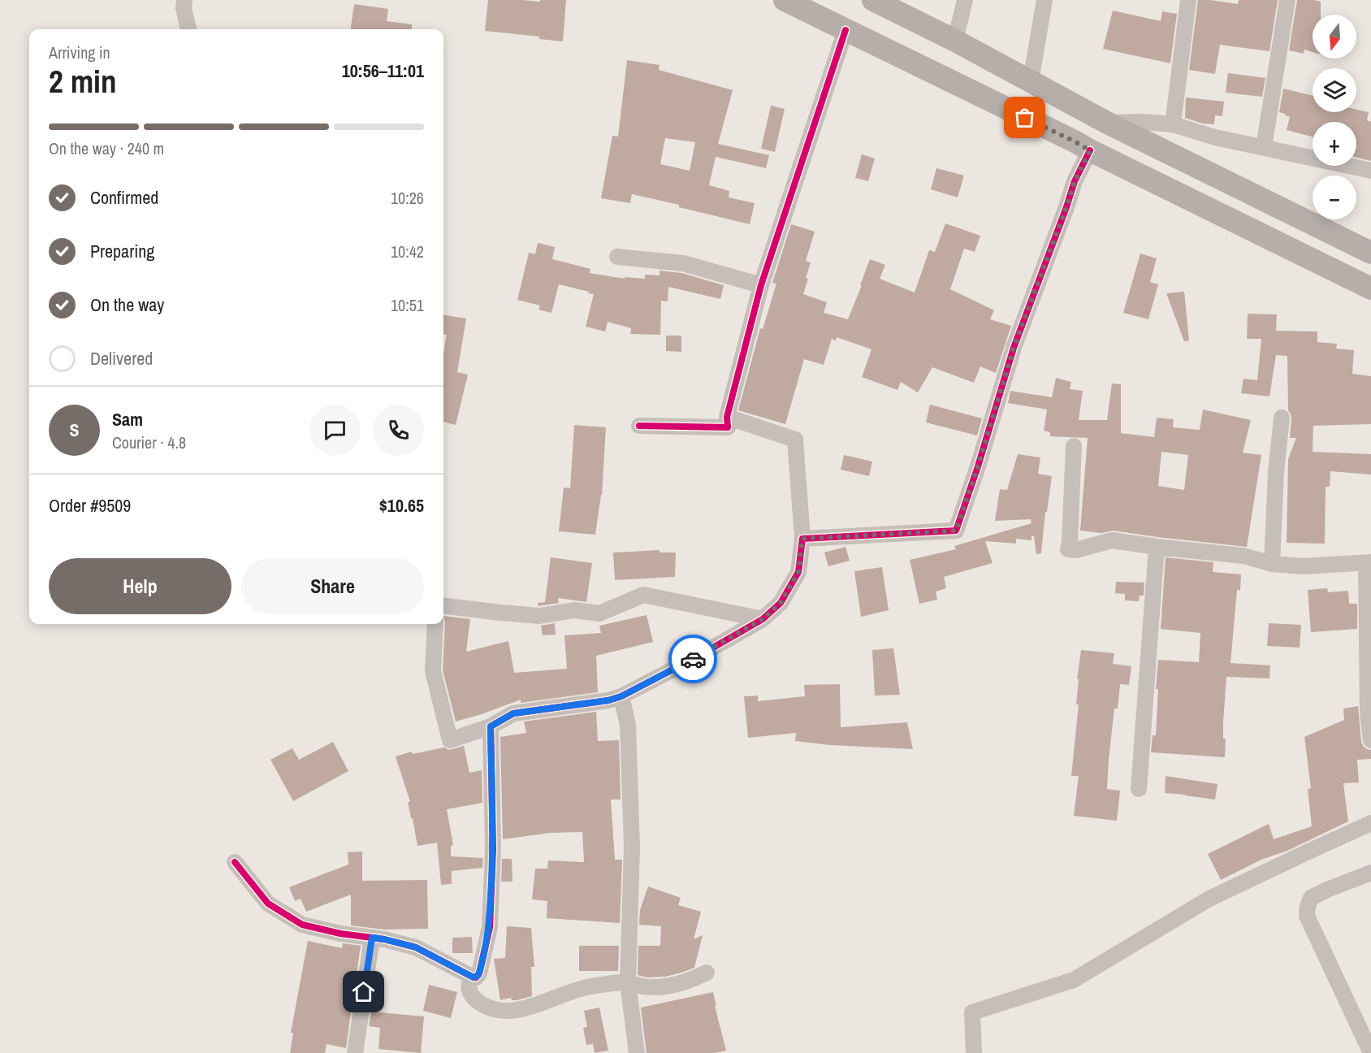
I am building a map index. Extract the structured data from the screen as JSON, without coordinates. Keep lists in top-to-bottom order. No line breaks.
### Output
{"north":"bottom","page":{"map_buttons":["+","−"],"heading":["2 min","Arriving in","10:56–11:01"],"panel":["Sam","Courier · 4.8","Order #9509","$10.65"],"bar":"On the way · 240 m","list":[["Confirmed","10:26"],["Preparing","10:42"],["On the way","10:51"],"Delivered"],"round":"S","buttons":["Help","Share"]}}
